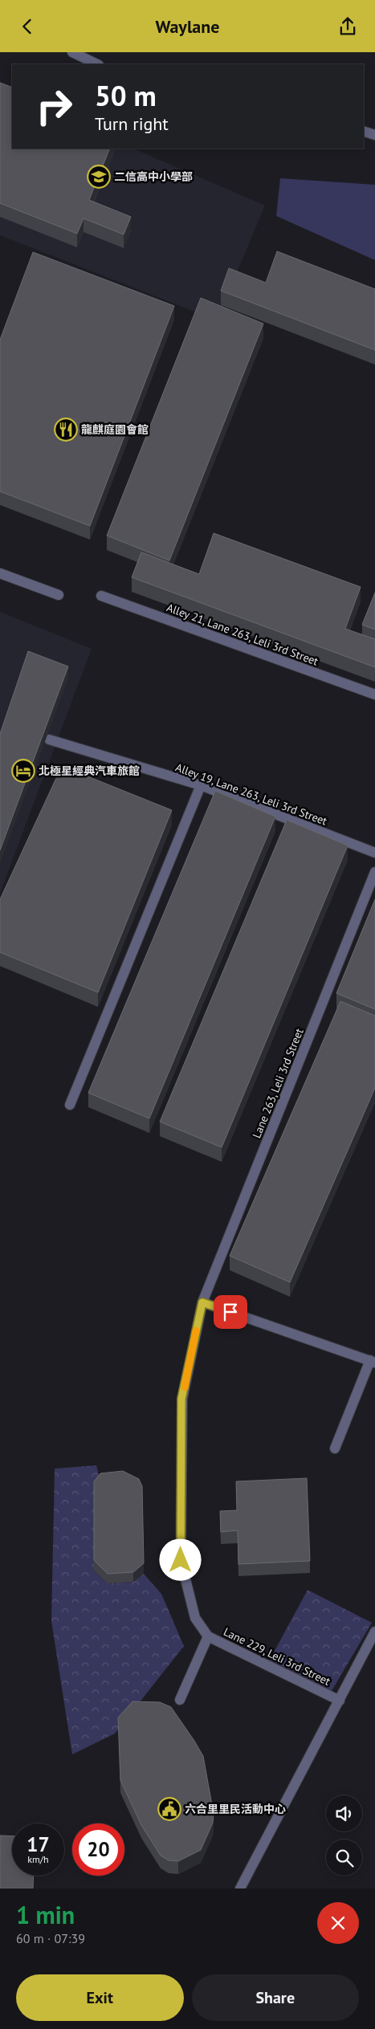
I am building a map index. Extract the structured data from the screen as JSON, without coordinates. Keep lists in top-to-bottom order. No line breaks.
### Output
{"streets":{"street":["Alley 21, Lane 263, Leli 3rd Street","Alley 19, Lane 263, Leli 3rd Street","Lane 263, Leli 3rd Street","Lane 229, Leli 3rd Street"]},"crossings":[["Lane 263, Leli 3rd Street","Lane 229, Leli 3rd Street"]],"places":{"school or university":["二信高中小學部"],"restaurant":["龍麒庭園會館"],"hotel":["北極星經典汽車旅館"],"public building":["六合里里民活動中心"]},"page":{"header":"Waylane","turn":["50 m","Turn right"],"speed":"17 km/h","limit":"20","heading":["1 min","60 m · 07:39"],"buttons":["Exit","Share"]}}
